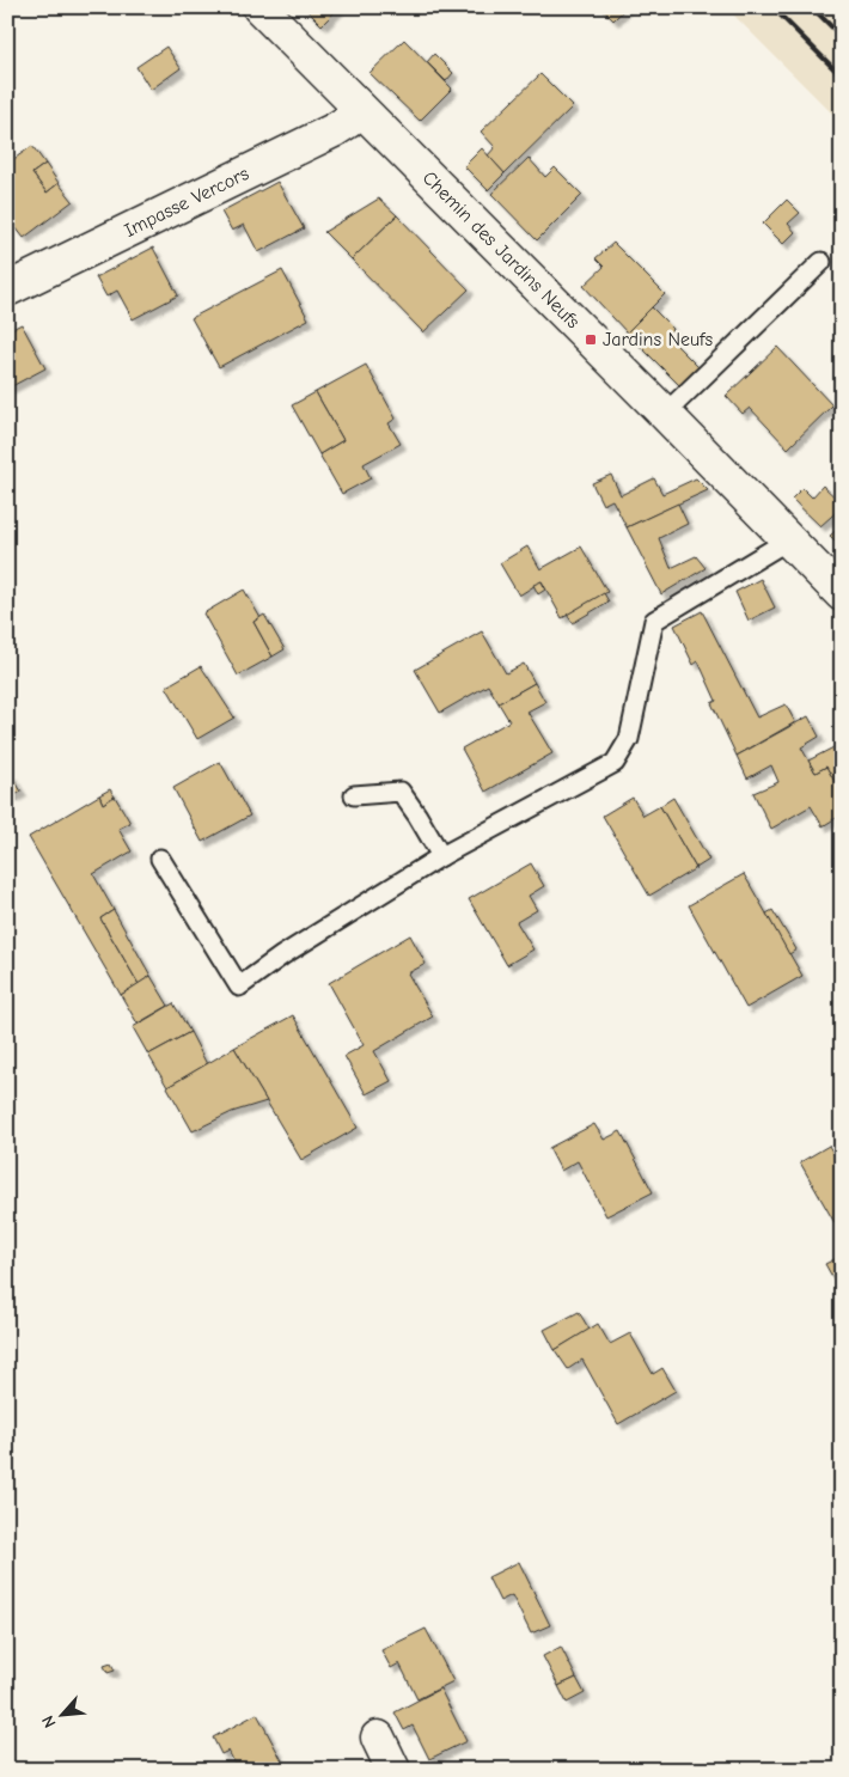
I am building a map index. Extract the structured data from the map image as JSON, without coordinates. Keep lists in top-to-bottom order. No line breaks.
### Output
{"streets":{"street":["Impasse Vercors","Chemin des Jardins Neufs"]},"crossings":[["Impasse Vercors","Chemin des Jardins Neufs"]],"places":{"transit":["Jardins Neufs"]},"north":"bottom left"}
